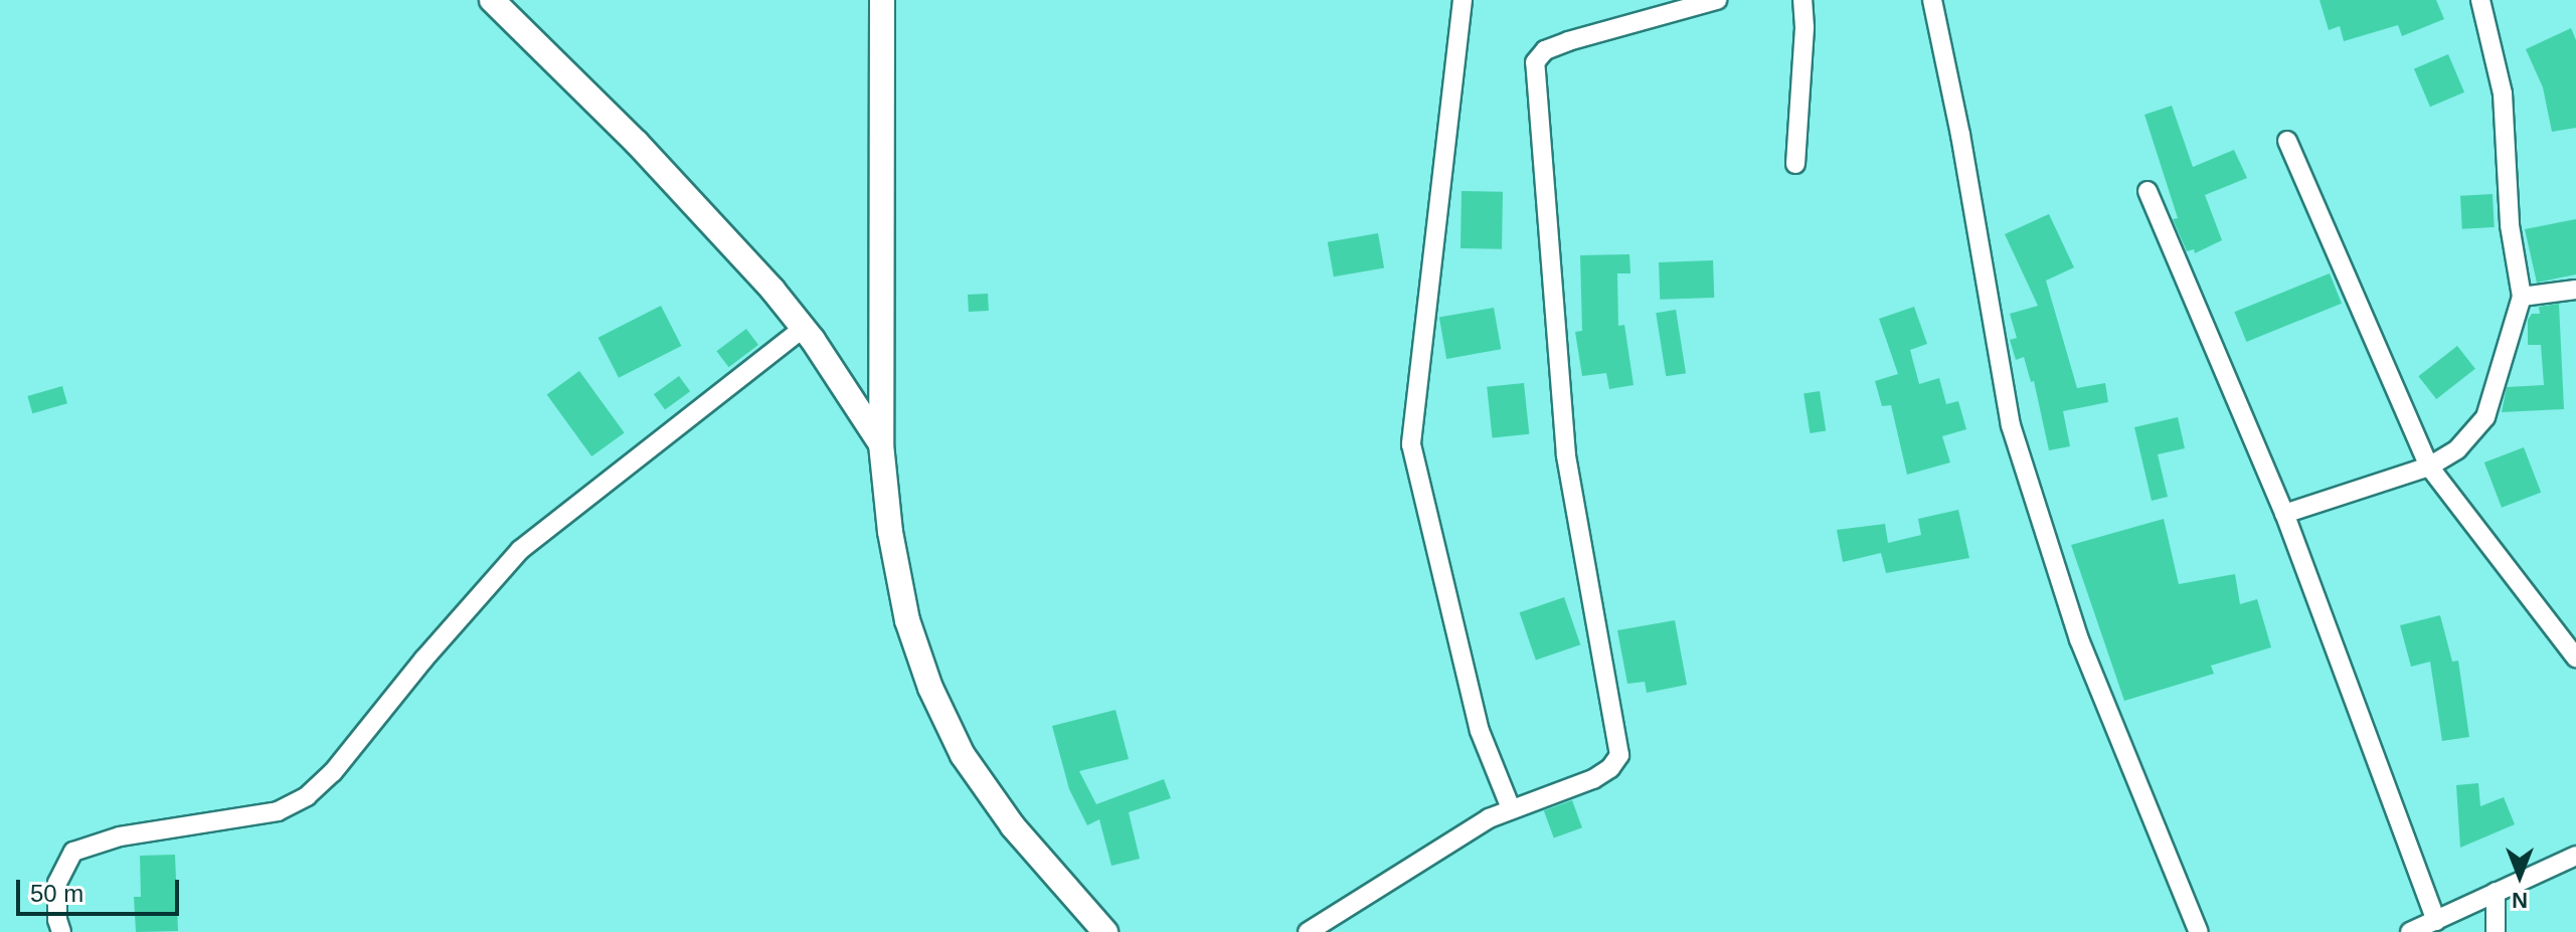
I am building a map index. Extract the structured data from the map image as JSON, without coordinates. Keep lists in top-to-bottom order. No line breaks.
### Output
{"scale_bar":"50 m","north":"bottom"}
